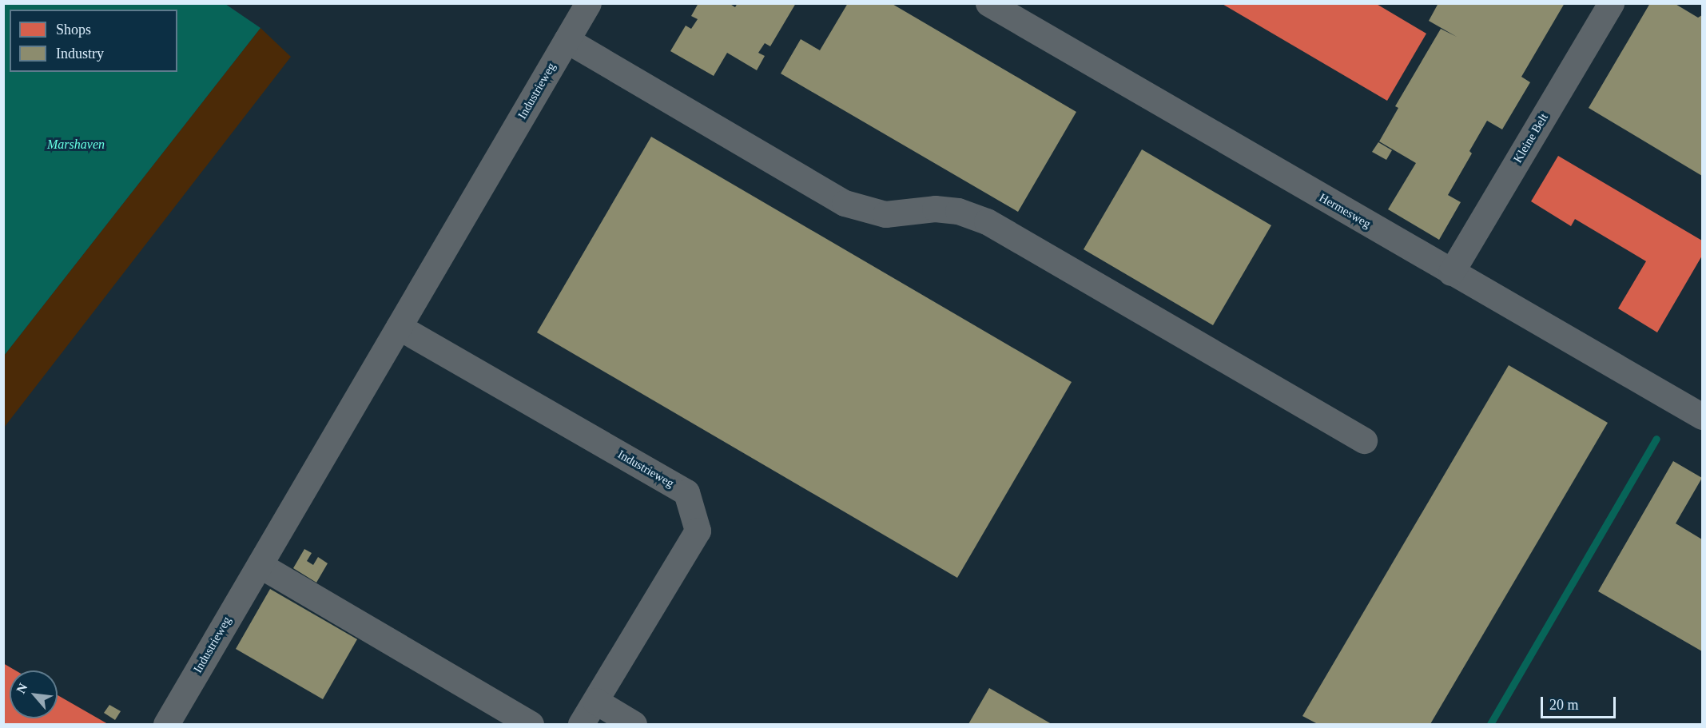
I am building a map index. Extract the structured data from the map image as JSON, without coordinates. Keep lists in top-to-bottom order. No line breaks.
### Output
{"streets":{"street":["Industrieweg","Kleine Belt","Hermesweg"]},"crossings":[["Kleine Belt","Hermesweg"]],"water":["Marshaven"],"legend":["Shops","Industry"],"scale_bar":"20 m","north":"top left"}
